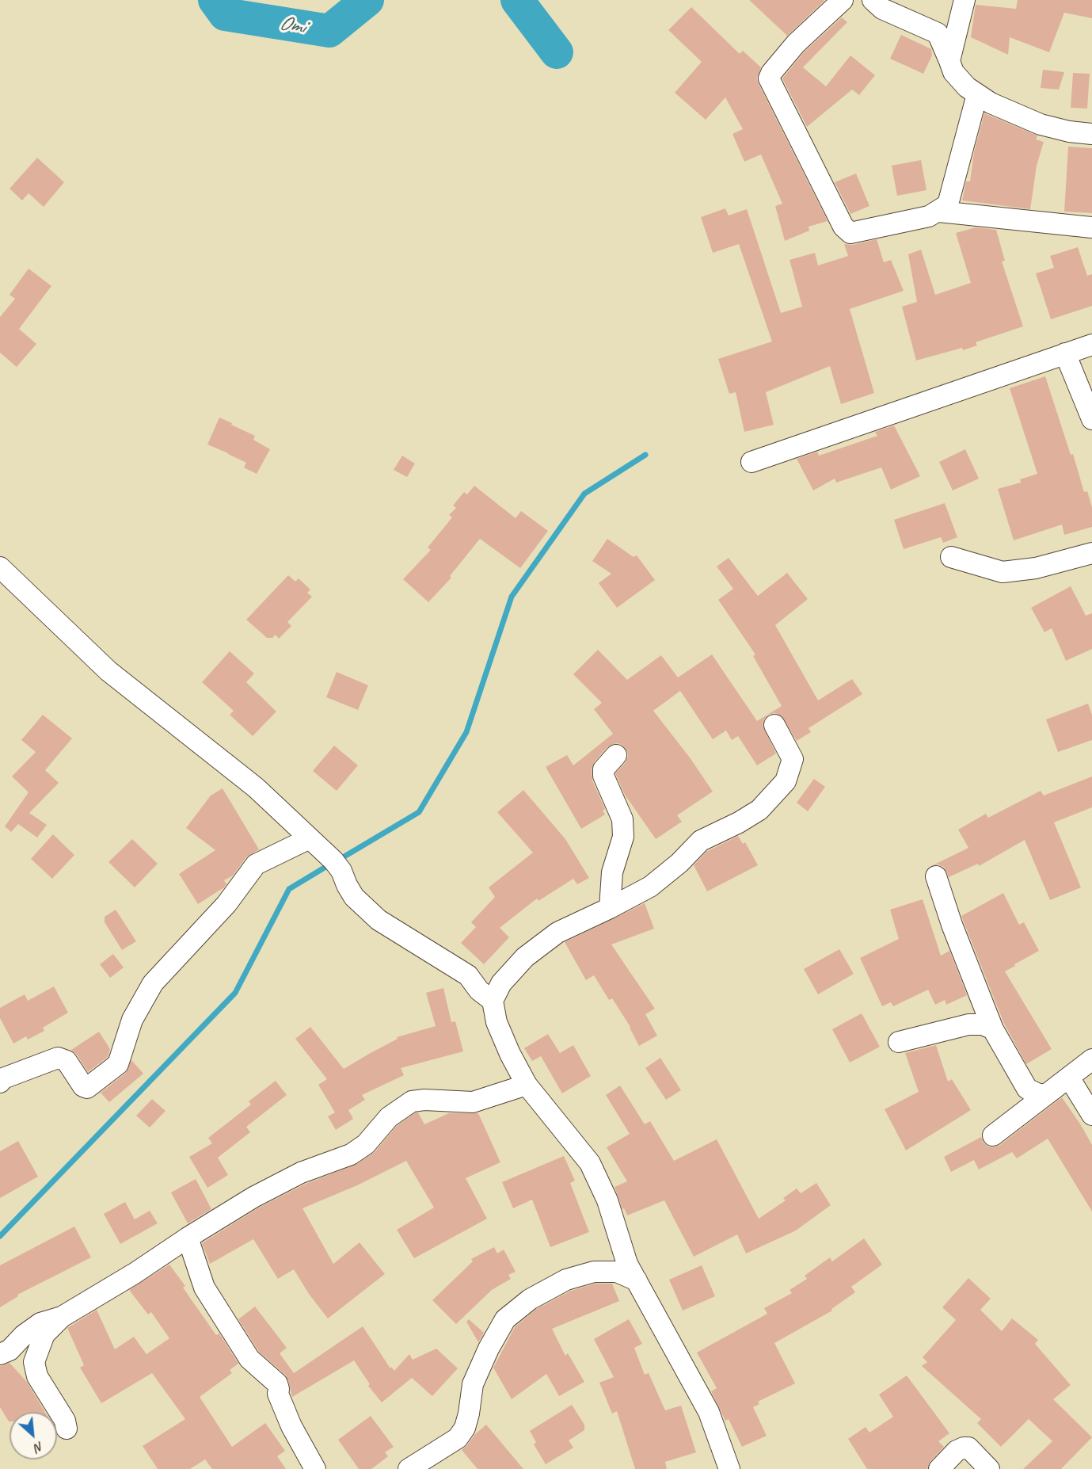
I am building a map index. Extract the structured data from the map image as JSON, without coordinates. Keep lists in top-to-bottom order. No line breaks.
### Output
{"water":["Omi"],"north":"bottom right"}
